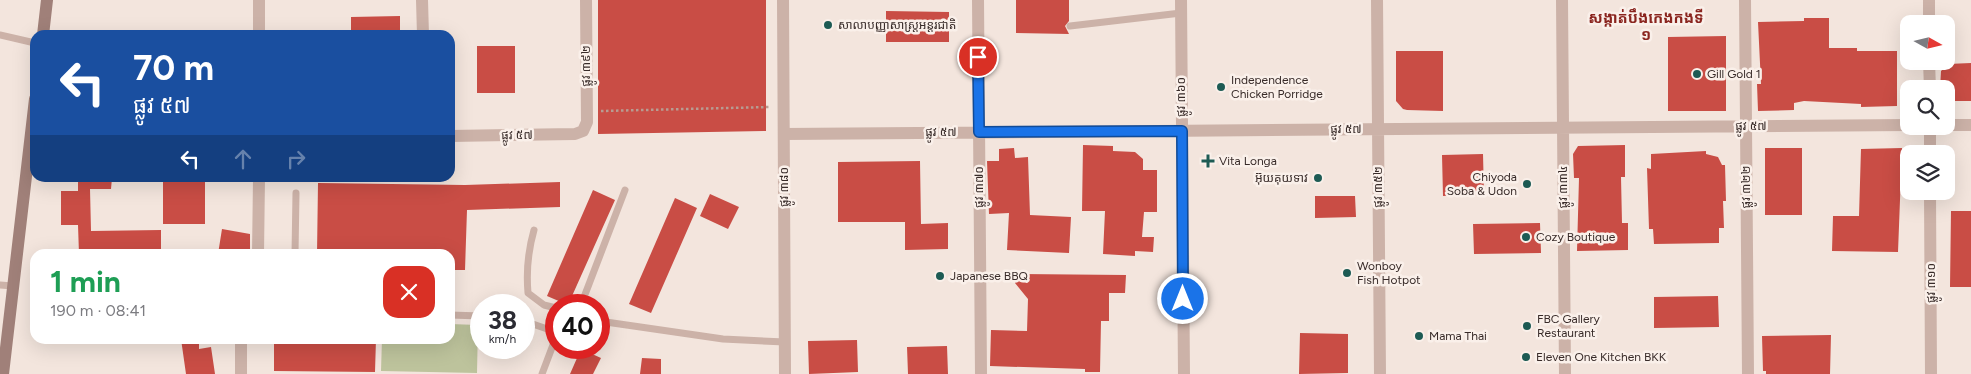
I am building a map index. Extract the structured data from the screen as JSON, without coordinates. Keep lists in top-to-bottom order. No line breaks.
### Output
{"streets":{"street":["ផ្លូវ ៣៩២","ផ្លូវ ៣៦០","ផ្លូវ ៥៧","ផ្លូវ ៣៨០","ផ្លូវ ៣៧០","ផ្លូវ ៣៥២","ផ្លូវ ៣៣៤","ផ្លូវ ៣២២","ផ្លូវ ៣១០"]},"crossings":[["ផ្លូវ ៣៩២","ផ្លូវ ៥៧"],["ផ្លូវ ៣៦០","ផ្លូវ ៥៧"],["ផ្លូវ ៥៧","ផ្លូវ ៣៨០"],["ផ្លូវ ៥៧","ផ្លូវ ៣៧០"],["ផ្លូវ ៥៧","ផ្លូវ ៣៥២"],["ផ្លូវ ៥៧","ផ្លូវ ៣៣៤"],["ផ្លូវ ៥៧","ផ្លូវ ៣២២"]],"districts":["សង្កាត់បឹងកេងកងទី ១"],"places":{"other":["សាលាបញ្ញាសាស្ត្រអន្តរជាតិ","Gill Gold 1","Independence Chicken Porridge","អ៊ុយគុយទាវ","Chiyoda Soba & Udon","Cozy Boutique","Wonboy Fish Hotpot","Japanese BBQ","FBC Gallery Restaurant","Mama Thai","Eleven One Kitchen BKK"],"health":["Vita Longa"]},"north":"right","page":{"turn":["70 m","ផ្លូវ ៥៧"],"heading":["1 min","190 m · 08:41"],"speed":"38 km/h","limit":"40"}}
